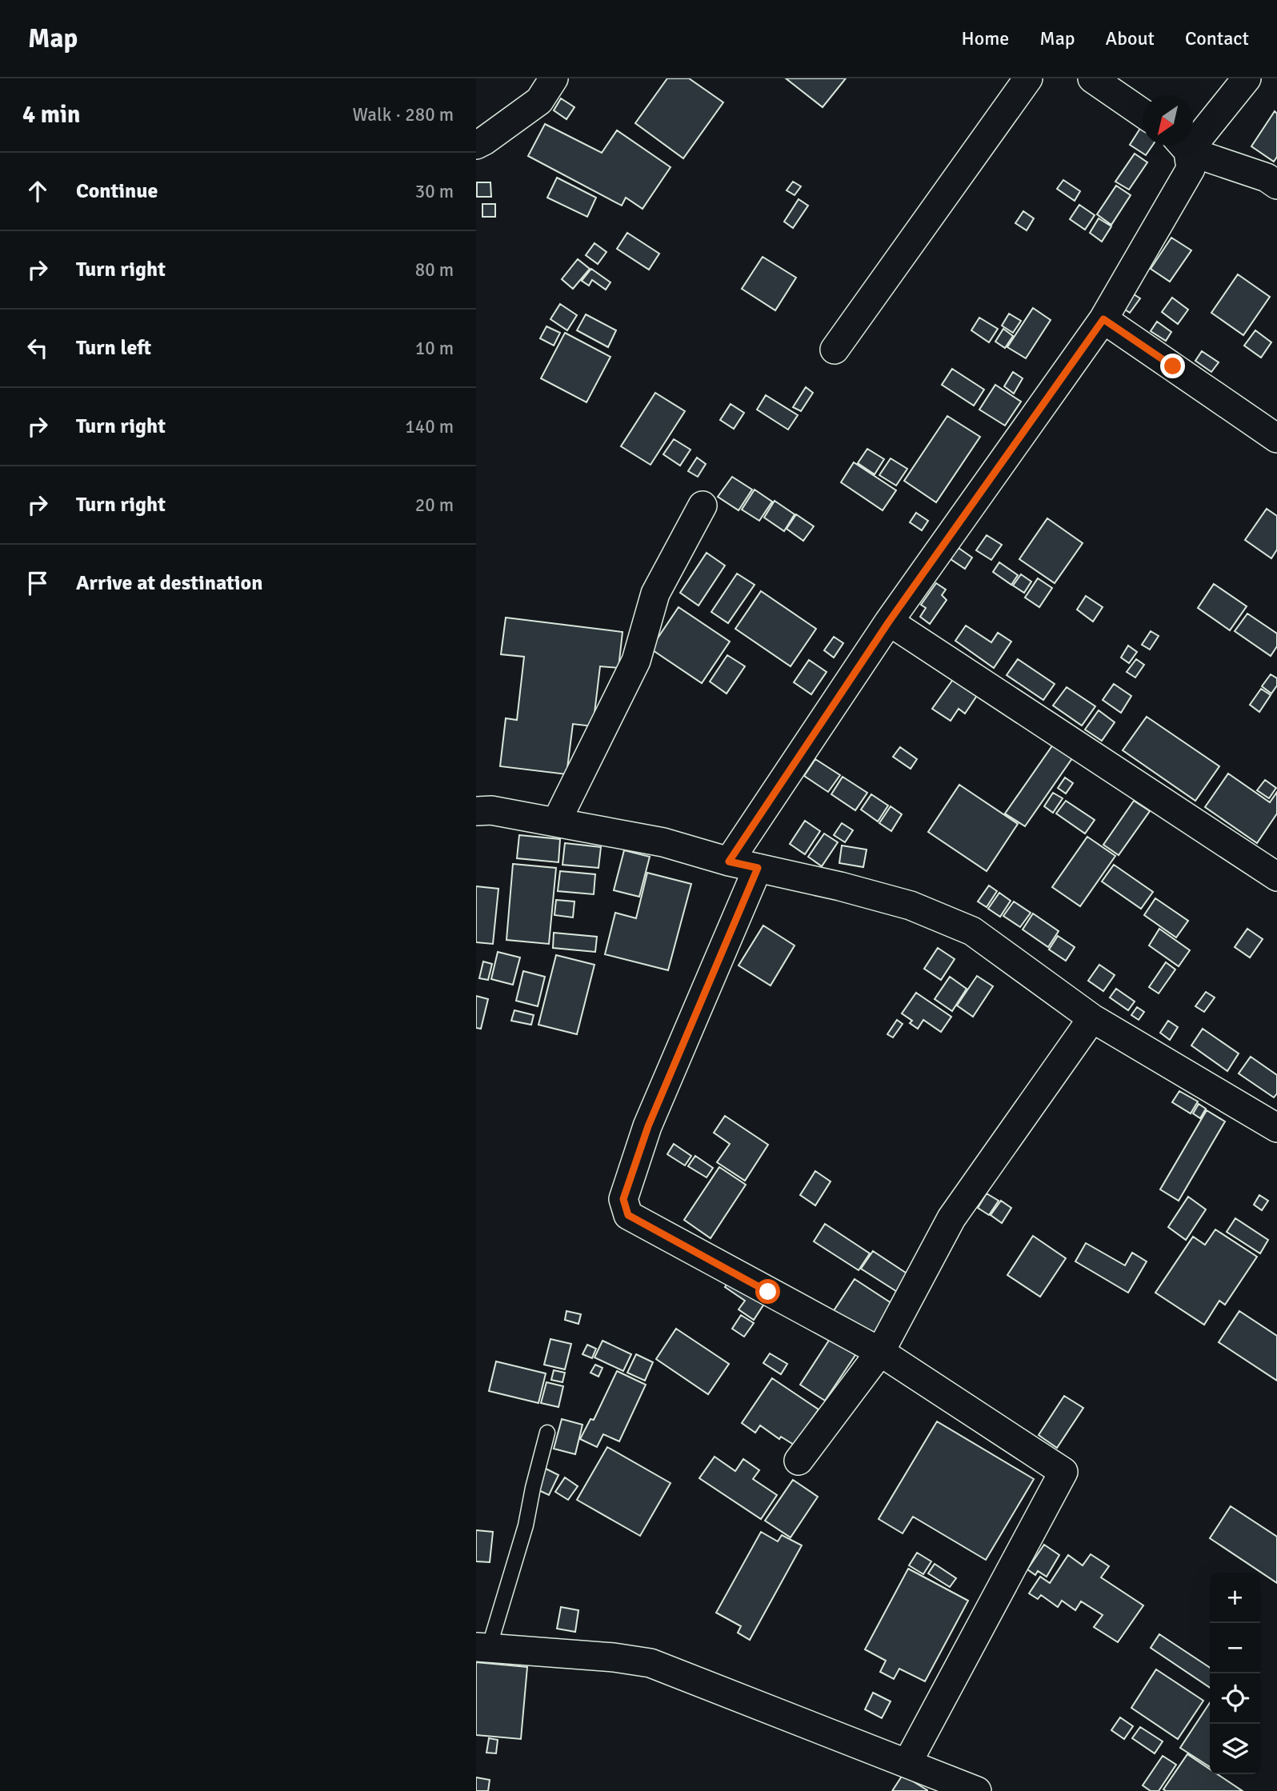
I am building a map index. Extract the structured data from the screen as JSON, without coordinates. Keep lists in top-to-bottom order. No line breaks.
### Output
{"north":"bottom left","page":{"header":"Map","nav":["Home","Map","About","Contact"],"heading":["4 min","Walk · 280 m"],"list":[["Continue","30 m"],["Turn right","80 m"],["Turn left","10 m"],["Turn right","140 m"],["Turn right","20 m"],"Arrive at destination"],"map_buttons":["+","−"]}}
